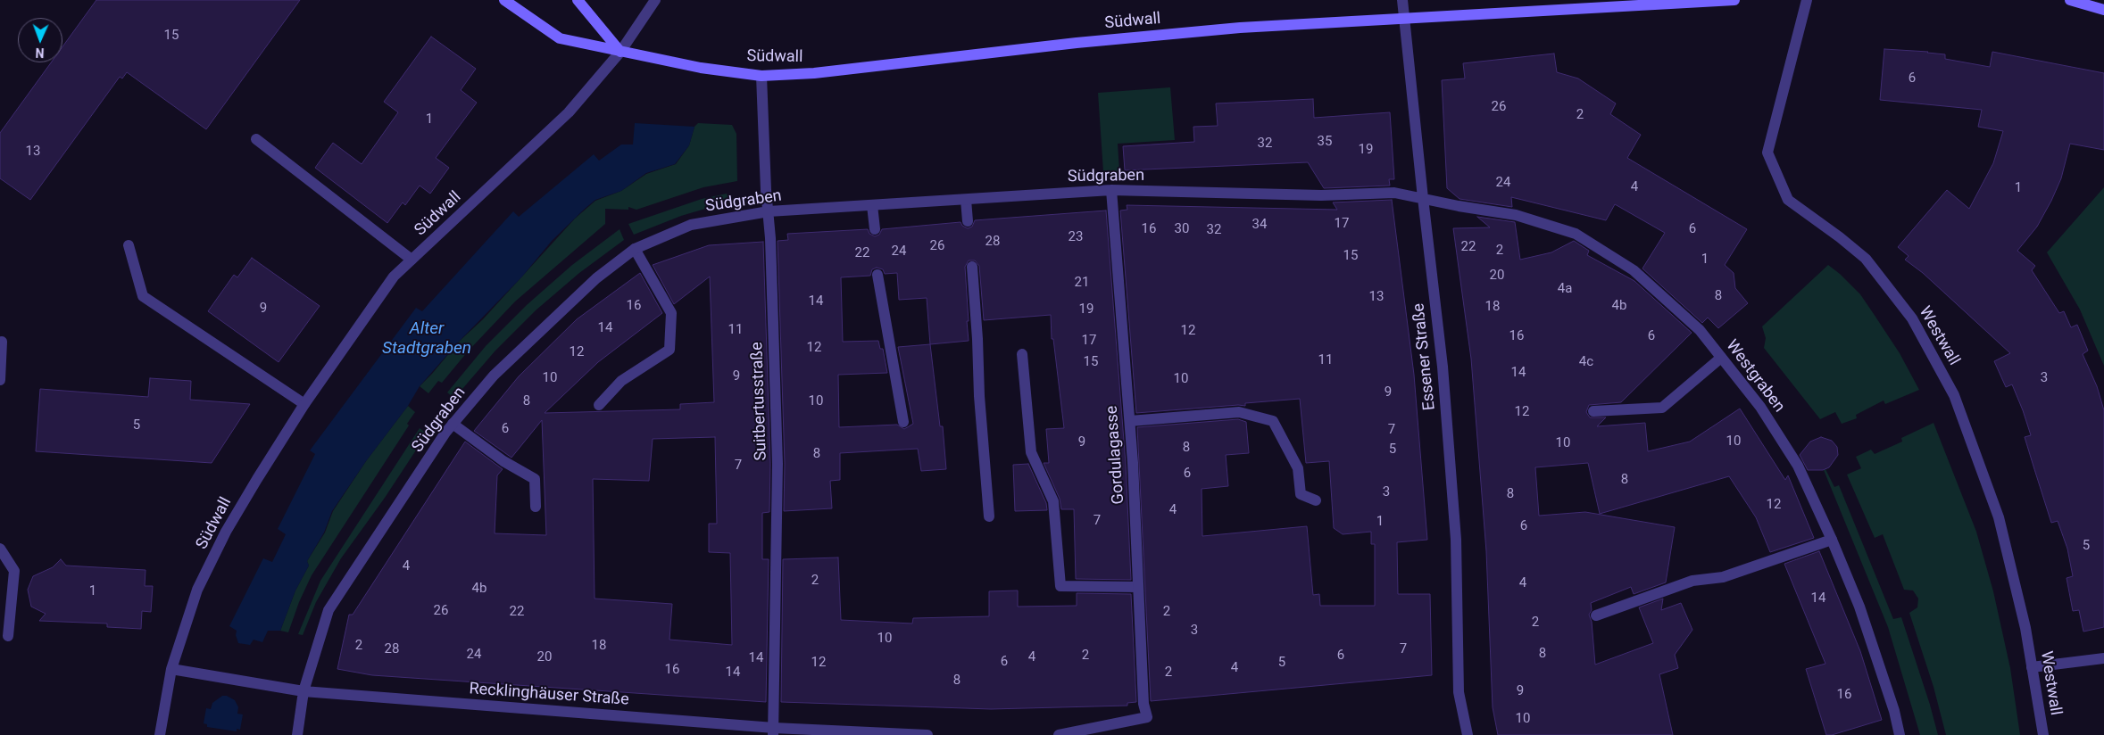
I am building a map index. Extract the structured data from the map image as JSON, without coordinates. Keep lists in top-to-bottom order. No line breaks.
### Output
{"streets":{"main road":["Südwall"],"street":["Südgraben","Westwall","Essener Straße","Westgraben","Suitbertusstraße","Gordulagasse","Recklinghäuser Straße"]},"crossings":[["Südwall","Essener Straße"],["Südwall","Suitbertusstraße"],["Südwall","Recklinghäuser Straße"],["Südgraben","Essener Straße"],["Südgraben","Westgraben"],["Südgraben","Suitbertusstraße"],["Südgraben","Gordulagasse"],["Südgraben","Recklinghäuser Straße"],["Essener Straße","Westgraben"],["Suitbertusstraße","Recklinghäuser Straße"]],"water":["Alter Stadtgraben"],"house_numbers":["15","6","26","2","1","35","32","19","13","24","4","1","17","34","16","30","6","32","23","28","26","22","2","24","22","15","1","20","21","4a","8","13","14","16","4b","18","9","19","14","11","12","16","6","17","12","12","11","15","4c","14","9","10","3","10","9","8","10","12","5","6","7","10","9","10","8","5","8","7","6","8","3","8","12","4","7","1","6","5","4","2","4","4b","1","14","26","22","2","2","3","10","2","18","28","7","8","24","2","6","20","4","14","6","12","5","4","16","14","2","8","9","16","10"],"north":"bottom"}
